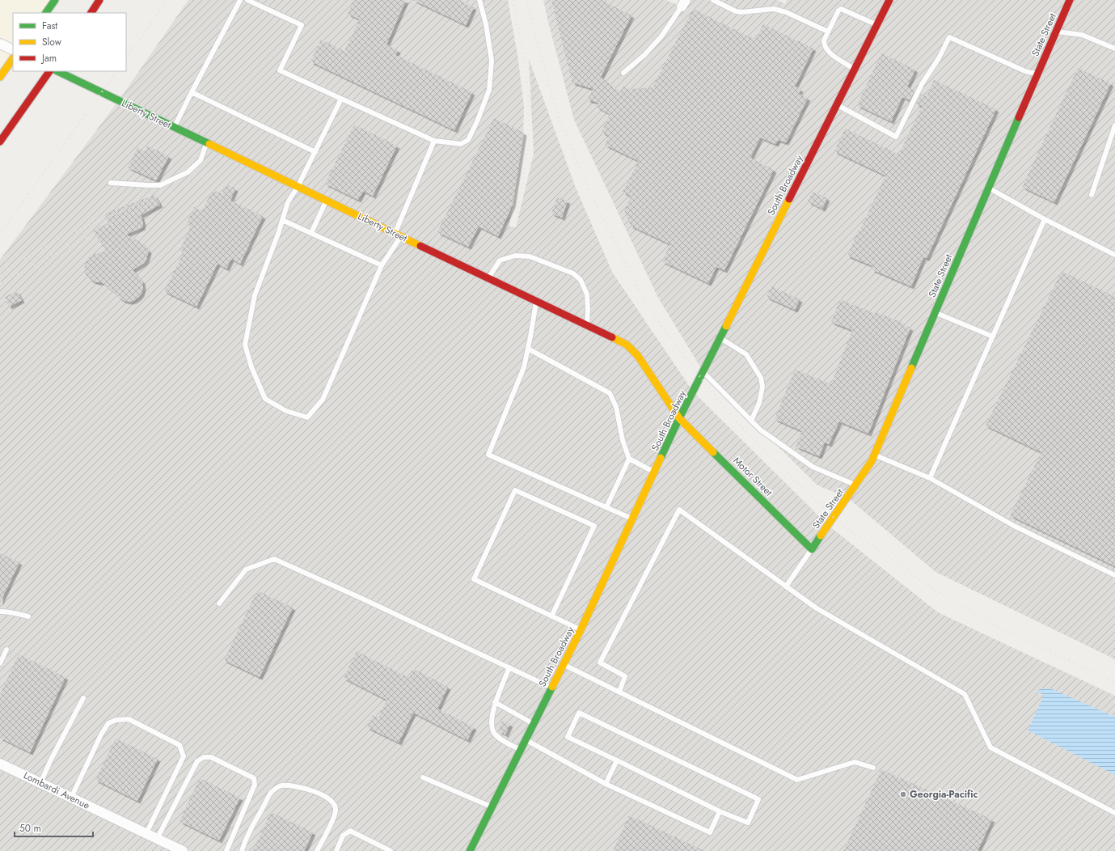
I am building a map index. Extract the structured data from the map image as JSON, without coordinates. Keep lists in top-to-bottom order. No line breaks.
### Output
{"streets":{"street":["State Street","Liberty Street","South Broadway","Motor Street","Lombardi Avenue"]},"crossings":[["State Street","Motor Street"],["Liberty Street","South Broadway"],["Liberty Street","Motor Street"],["South Broadway","Motor Street"]],"places":["Georgia-Pacific"],"legend":["Fast","Slow","Jam"],"scale_bar":"50 m"}
